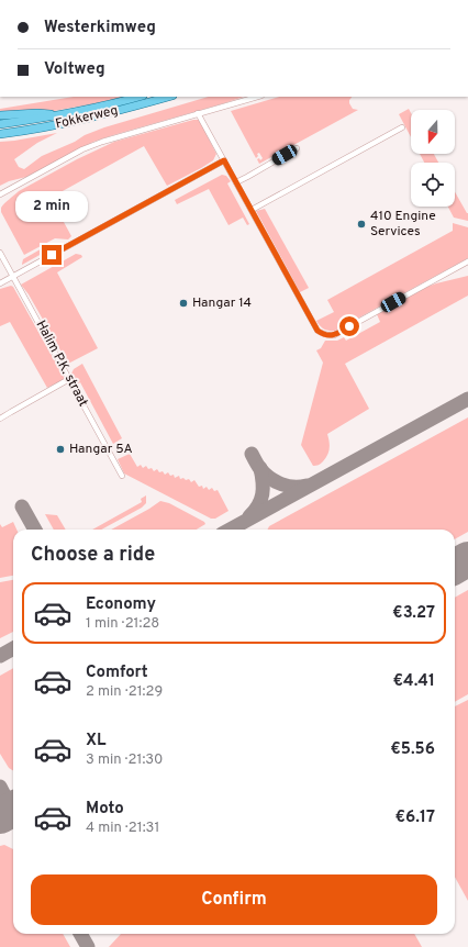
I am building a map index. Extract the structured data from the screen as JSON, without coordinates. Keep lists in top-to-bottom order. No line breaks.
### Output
{"streets":{"main road":["Fokkerweg"],"street":["Halim P.K. straat"]},"places":["410 Engine Services","Hangar 14","Hangar 5A"],"north":"bottom","page":{"banner":["Westerkimweg","Voltweg"],"bubble":"2 min","heading":"Choose a ride","list":[{"name":"Economy","note":"1 min · 21:28","value":"€3.27"},{"name":"Comfort","note":"2 min · 21:29","value":"€4.41"},{"name":"XL","note":"3 min · 21:30","value":"€5.56"},{"name":"Moto","note":"4 min · 21:31","value":"€6.17"}],"buttons":"Confirm"}}
